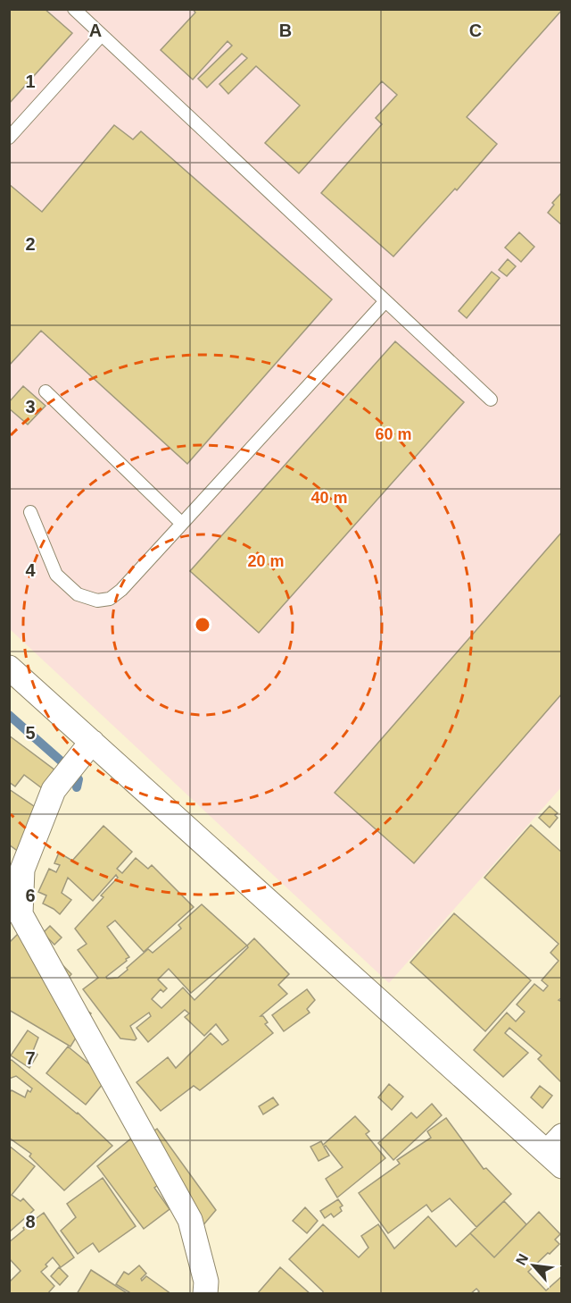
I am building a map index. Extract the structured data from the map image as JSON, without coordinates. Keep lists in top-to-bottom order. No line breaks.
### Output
{"north":"top left","grid":{"columns":["A","B","C"],"rows":["1","2","3","4","5","6","7","8"]},"rings":["60 m","40 m","20 m"]}
